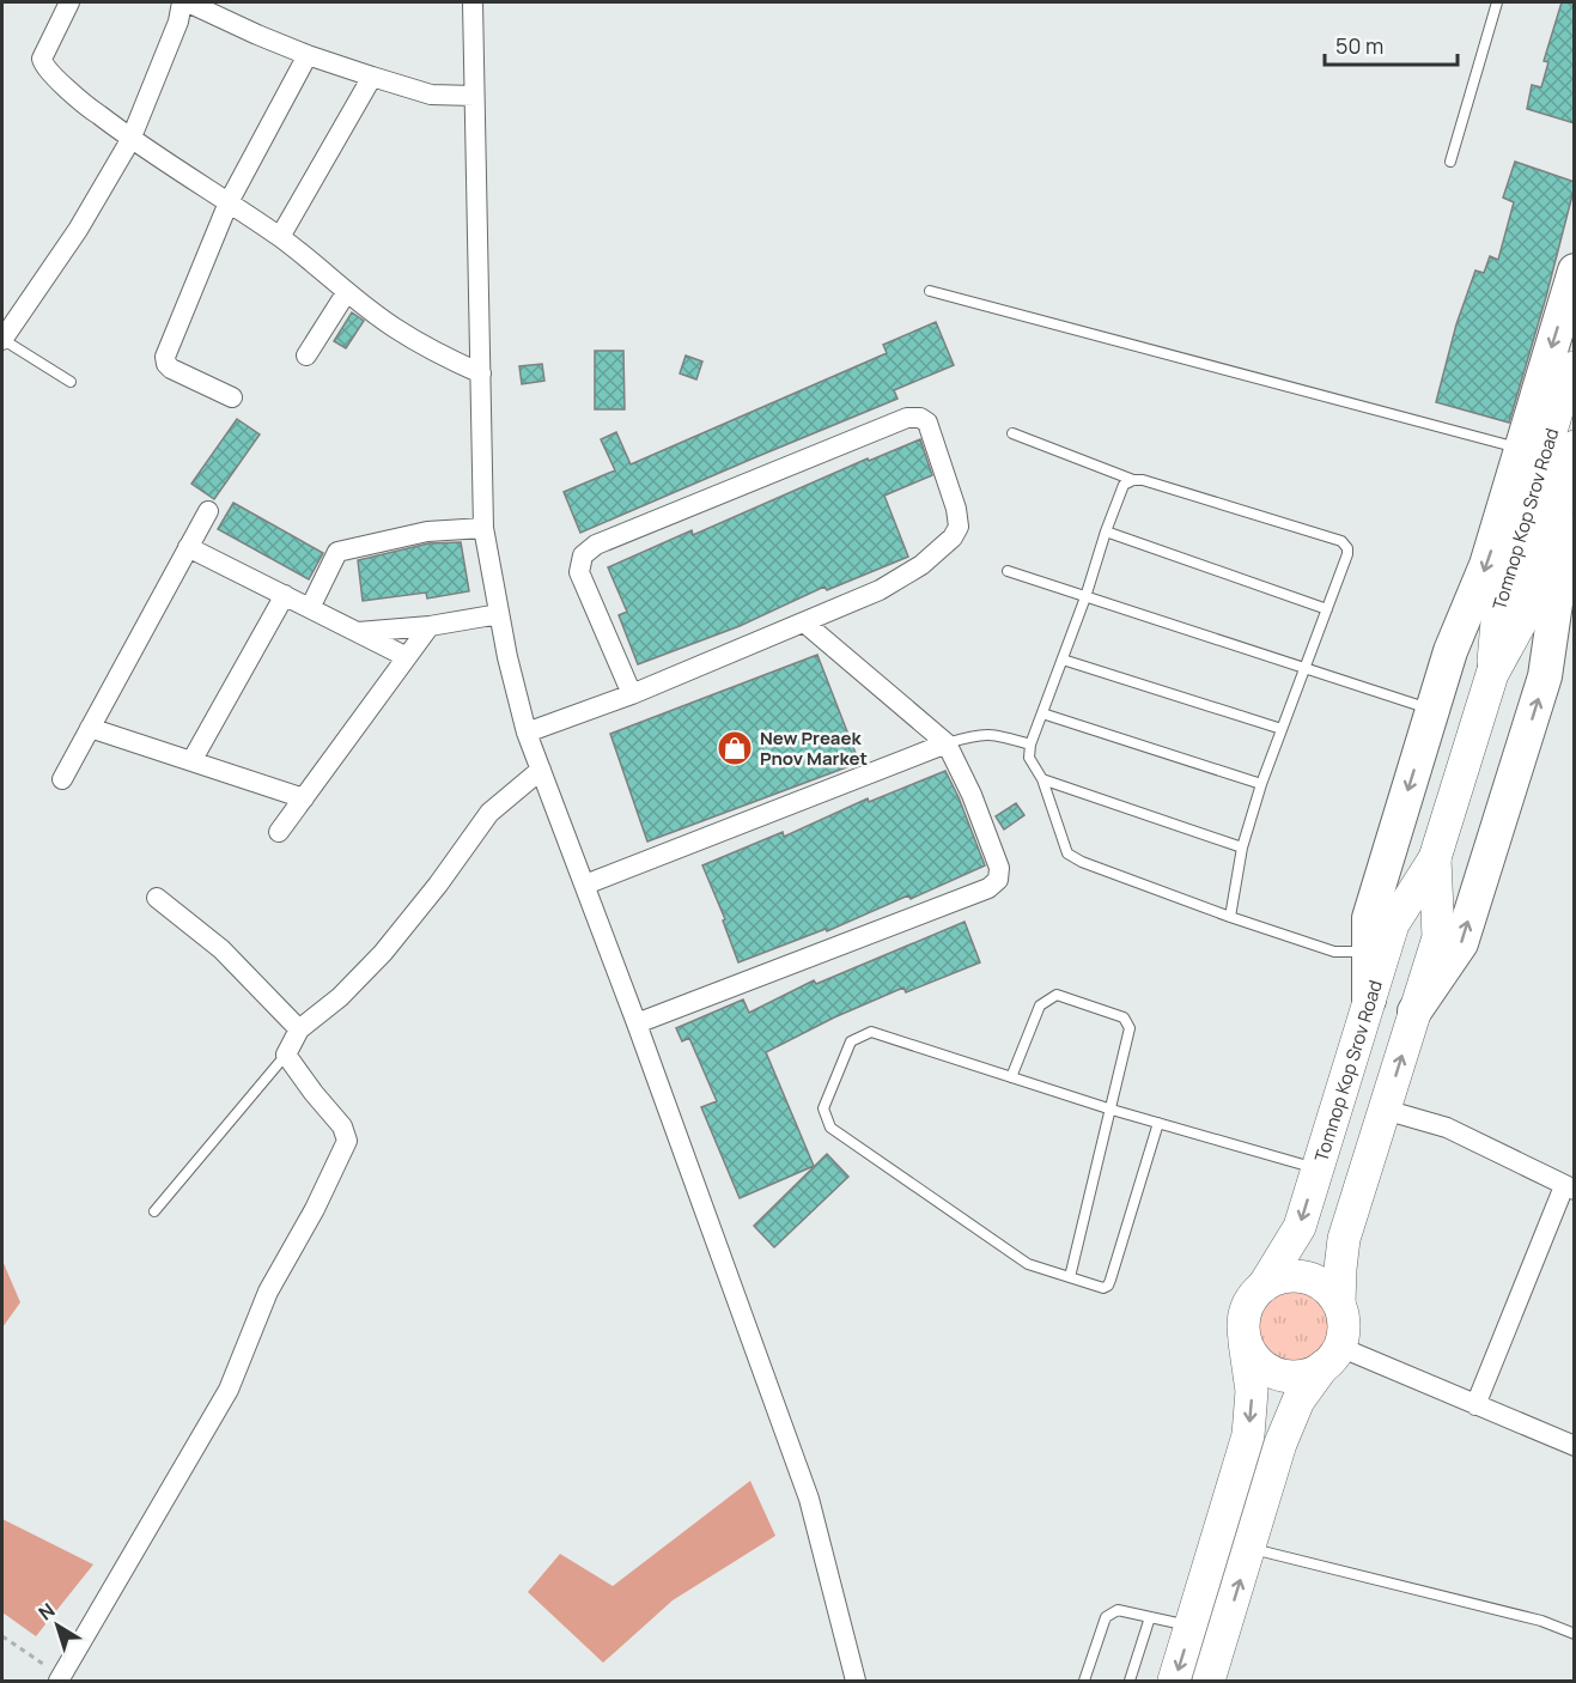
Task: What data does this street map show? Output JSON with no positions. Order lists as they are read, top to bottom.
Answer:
{
  "streets": {
    "main road": ["Tomnop Kop Srov Road"]
  },
  "places": {
    "shop": ["New Preaek Pnov Market"]
  },
  "scale_bar": "50 m",
  "north": "top left"
}
